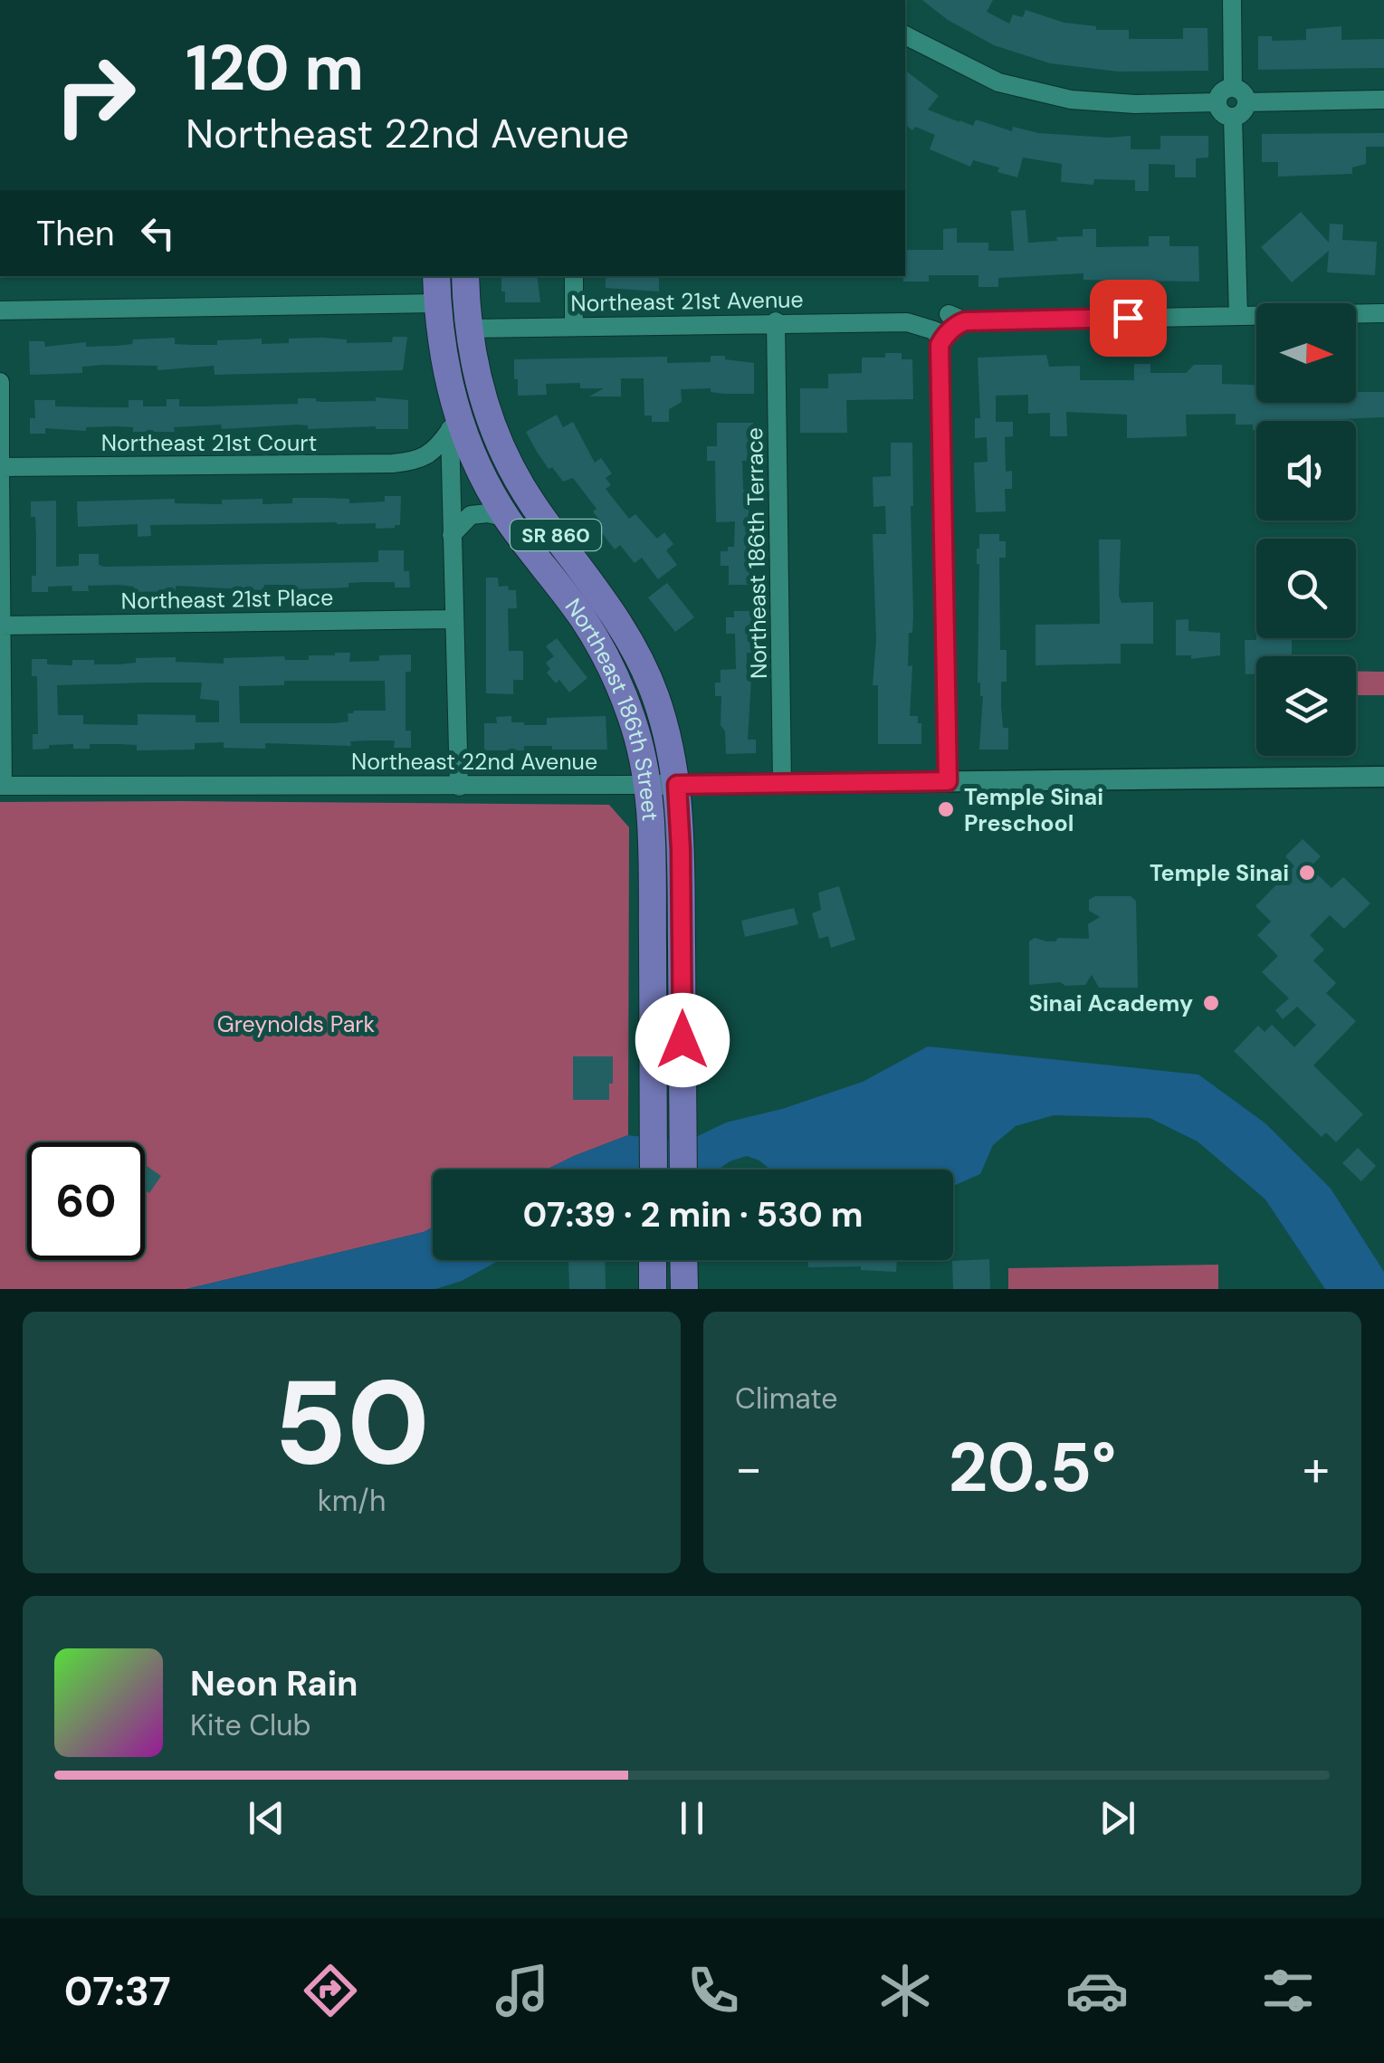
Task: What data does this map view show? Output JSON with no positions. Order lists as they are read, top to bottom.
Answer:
{
  "streets": {
    "main road": ["SR 860", "Northeast 186th Street"],
    "street": [
      "Northeast 21st Avenue",
      "Northeast 21st Court",
      "Northeast 186th Terrace",
      "Northeast 21st Place",
      "Northeast 22nd Avenue"
    ]
  },
  "crossings": [
    ["Northeast 21st Avenue", "Northeast 186th Terrace"],
    ["Northeast 21st Avenue", "Northeast 186th Street"],
    ["Northeast 186th Terrace", "Northeast 22nd Avenue"],
    ["Northeast 186th Street", "Northeast 22nd Avenue"]
  ],
  "parks": ["Greynolds Park"],
  "places": ["Temple Sinai Preschool", "Temple Sinai", "Sinai Academy"],
  "north": "right",
  "page": {
    "turn": ["120 m", "Northeast 22nd Avenue"],
    "then": "Then",
    "limit": "60",
    "trip": "07:39 · 2 min · 530 m",
    "tile": [
      ["50", "km/h"],
      "Climate"
    ],
    "heat": ["−", "20.5°", "+"],
    "song": ["Neon Rain", "Kite Club"],
    "tabs": "07:37"
  }
}
